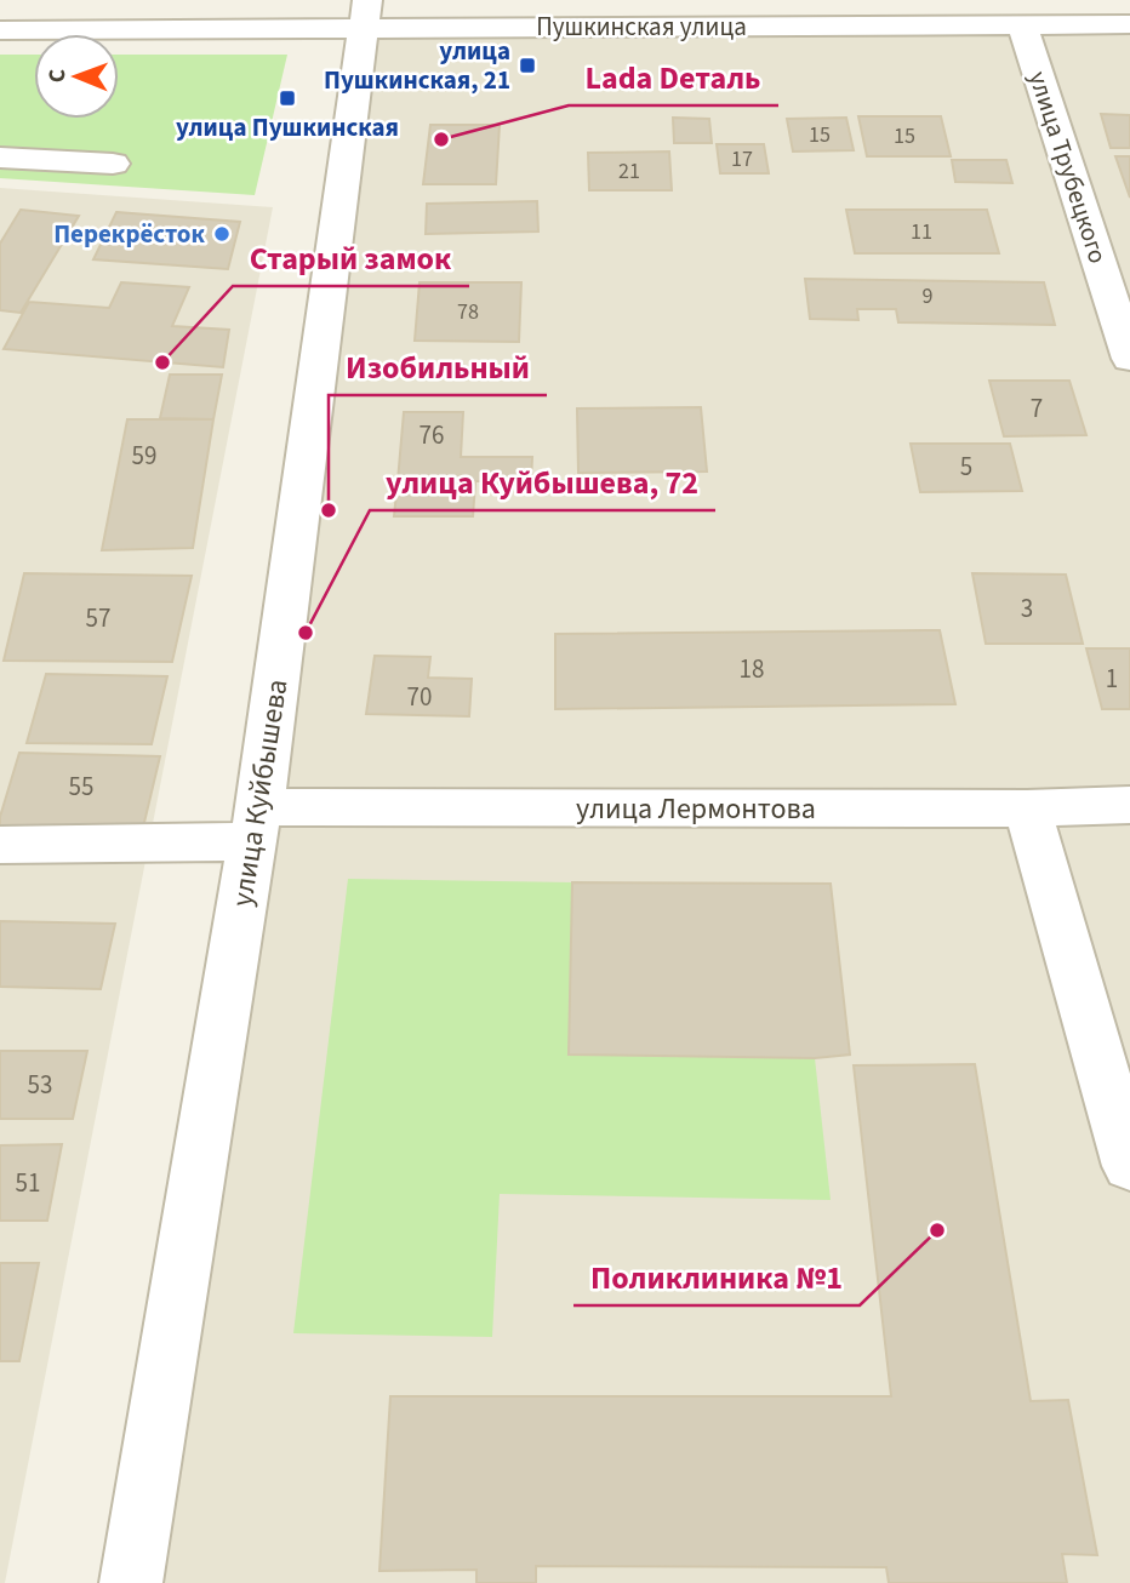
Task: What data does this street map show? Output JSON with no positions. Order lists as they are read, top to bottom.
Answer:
{
  "streets": {
    "street": [
      "Пушкинская улица",
      "улица Трубецкого",
      "улица Куйбышева",
      "улица Лермонтова"
    ]
  },
  "crossings": [
    ["Пушкинская улица", "улица Трубецкого"],
    ["Пушкинская улица", "улица Куйбышева"],
    ["улица Куйбышева", "улица Лермонтова"]
  ],
  "places": {
    "transit": ["улица Пушкинская, 21", "улица Пушкинская"],
    "other": [
      "Lada Dеталь",
      "Перекрёсток",
      "Старый замок",
      "Изобильный",
      "улица Куйбышева, 72",
      "Поликлиника №1"
    ]
  },
  "house_numbers": [
    "15",
    "15",
    "17",
    "21",
    "11",
    "9",
    "78",
    "7",
    "76",
    "59",
    "5",
    "3",
    "57",
    "18",
    "1",
    "70",
    "55",
    "53",
    "51"
  ],
  "north": "left"
}
